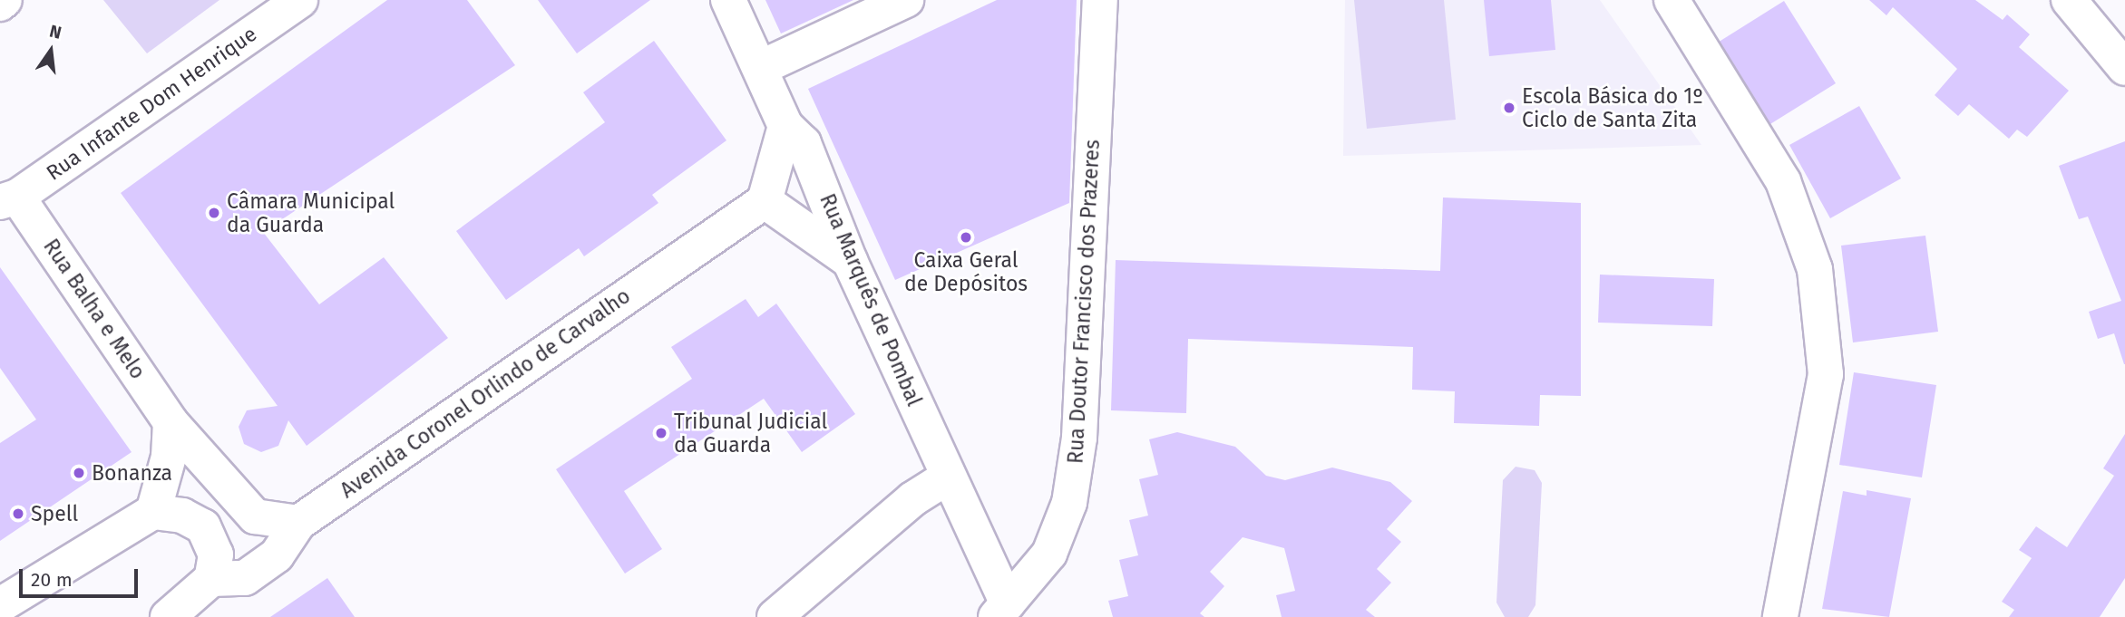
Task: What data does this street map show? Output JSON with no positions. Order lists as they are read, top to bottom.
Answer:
{
  "streets": {
    "street": [
      "Rua Infante Dom Henrique",
      "Rua Marquês de Pombal",
      "Rua Doutor Francisco dos Prazeres",
      "Rua Balha e Melo",
      "Avenida Coronel Orlindo de Carvalho"
    ]
  },
  "crossings": [
    ["Rua Infante Dom Henrique", "Rua Balha e Melo"],
    ["Rua Marquês de Pombal", "Rua Doutor Francisco dos Prazeres"],
    ["Rua Balha e Melo", "Avenida Coronel Orlindo de Carvalho"]
  ],
  "places": [
    "Escola Básica do 1º Ciclo de Santa Zita",
    "Câmara Municipal da Guarda",
    "Caixa Geral de Depósitos",
    "Tribunal Judicial da Guarda",
    "Bonanza",
    "Spell"
  ],
  "scale_bar": "20 m",
  "north": "top"
}
